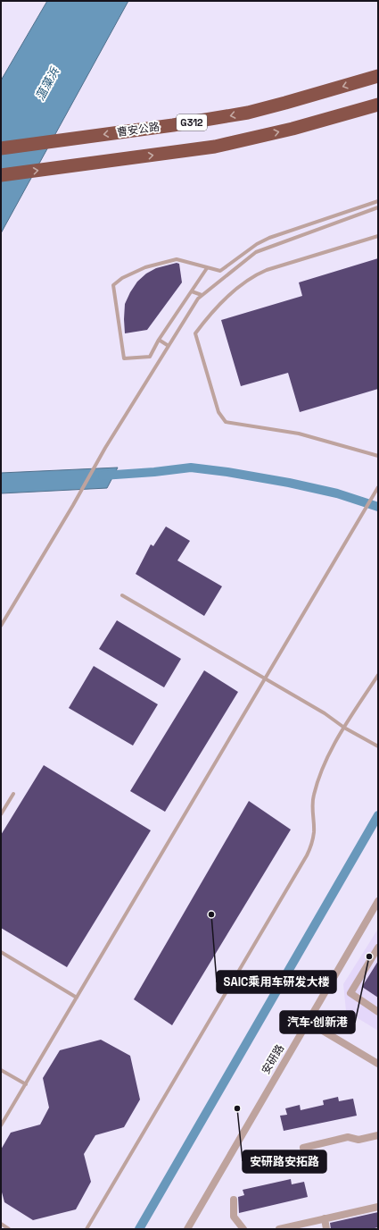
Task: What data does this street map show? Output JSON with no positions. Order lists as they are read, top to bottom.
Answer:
{
  "streets": {
    "highway": ["G312", "曹安公路"],
    "street": ["安研路"]
  },
  "water": ["蕰藻浜"],
  "places": ["SAIC乘用车研发大楼", "汽车·创新港", "安研路安拓路"]
}
